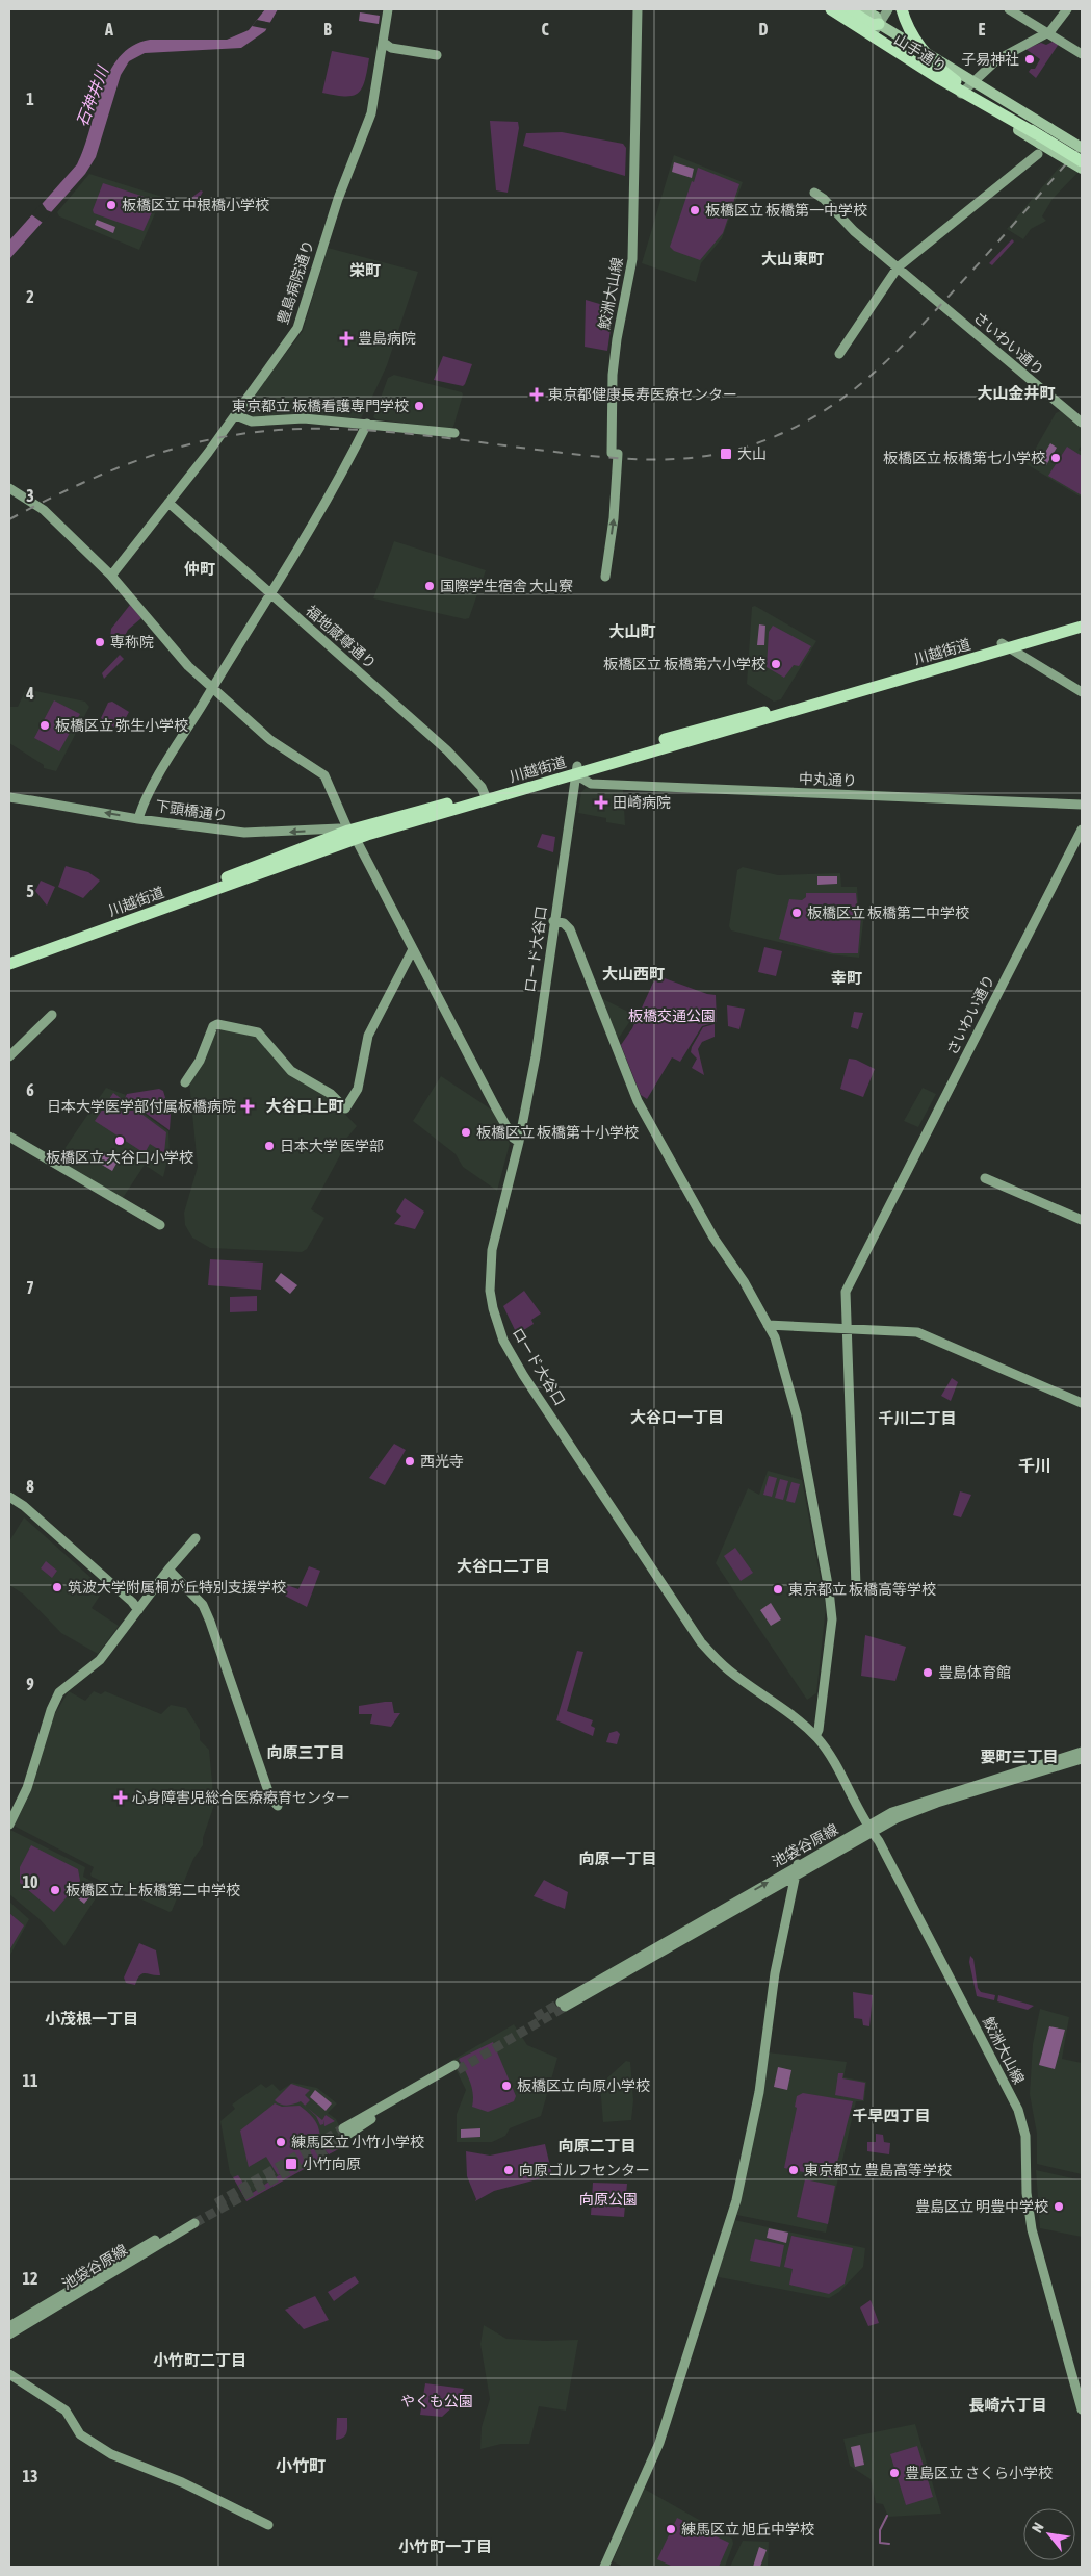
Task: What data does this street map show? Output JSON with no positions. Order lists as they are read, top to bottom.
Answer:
{
  "streets": {
    "highway": ["川越街道"],
    "main road": ["山手通り"],
    "street": [
      "豊島病院通り",
      "鮫洲大山線",
      "さいわい通り",
      "福地蔵尊通り",
      "中丸通り",
      "下頭橋通り",
      "ロード大谷口",
      "池袋谷原線"
    ]
  },
  "crossings": [
    ["豊島病院通り", "福地蔵尊通り"],
    ["鮫洲大山線", "ロード大谷口"],
    ["鮫洲大山線", "池袋谷原線"],
    ["福地蔵尊通り", "川越街道"],
    ["川越街道", "中丸通り"],
    ["川越街道", "下頭橋通り"],
    ["川越街道", "ロード大谷口"],
    ["中丸通り", "ロード大谷口"]
  ],
  "one_way": ["鮫洲大山線", "下頭橋通り"],
  "districts": [
    "大山東町",
    "栄町",
    "大山金井町",
    "仲町",
    "大山町",
    "大山西町",
    "幸町",
    "大谷口上町",
    "大谷口一丁目",
    "千川二丁目",
    "千川",
    "大谷口二丁目",
    "向原三丁目",
    "要町三丁目",
    "向原一丁目",
    "小茂根一丁目",
    "千早四丁目",
    "向原二丁目",
    "小竹町二丁目",
    "長崎六丁目",
    "小竹町",
    "小竹町一丁目"
  ],
  "water": ["石神井川"],
  "parks": ["板橋交通公園", "向原公園", "やくも公園"],
  "places": {
    "other": [
      "子易神社",
      "板橋区立 中根橋小学校",
      "板橋区立 板橋第一中学校",
      "東京都立 板橋看護専門学校",
      "板橋区立 板橋第七小学校",
      "国際学生宿舎 大山寮",
      "専称院",
      "板橋区立 板橋第六小学校",
      "板橋区立 弥生小学校",
      "板橋区立 板橋第二中学校",
      "板橋区立 板橋第十小学校",
      "板橋区立 大谷口小学校",
      "日本大学 医学部",
      "西光寺",
      "筑波大学附属桐が丘特別支援学校",
      "東京都立 板橋高等学校",
      "豊島体育館",
      "板橋区立上板橋第二中学校",
      "板橋区立 向原小学校",
      "練馬区立 小竹小学校",
      "向原ゴルフセンター",
      "東京都立 豊島高等学校",
      "豊島区立 明豊中学校",
      "豊島区立 さくら小学校",
      "練馬区立 旭丘中学校"
    ],
    "health": [
      "豊島病院",
      "東京都健康長寿医療センター",
      "田崎病院",
      "日本大学医学部付属板橋病院",
      "心身障害児総合医療療育センター"
    ],
    "transit": ["大山", "小竹向原"]
  },
  "north": "top left",
  "grid": {
    "columns": [
      "A",
      "B",
      "C",
      "D",
      "E"
    ],
    "rows": [
      "1",
      "2",
      "3",
      "4",
      "5",
      "6",
      "7",
      "8",
      "9",
      "10",
      "11",
      "12",
      "13"
    ]
  }
}
